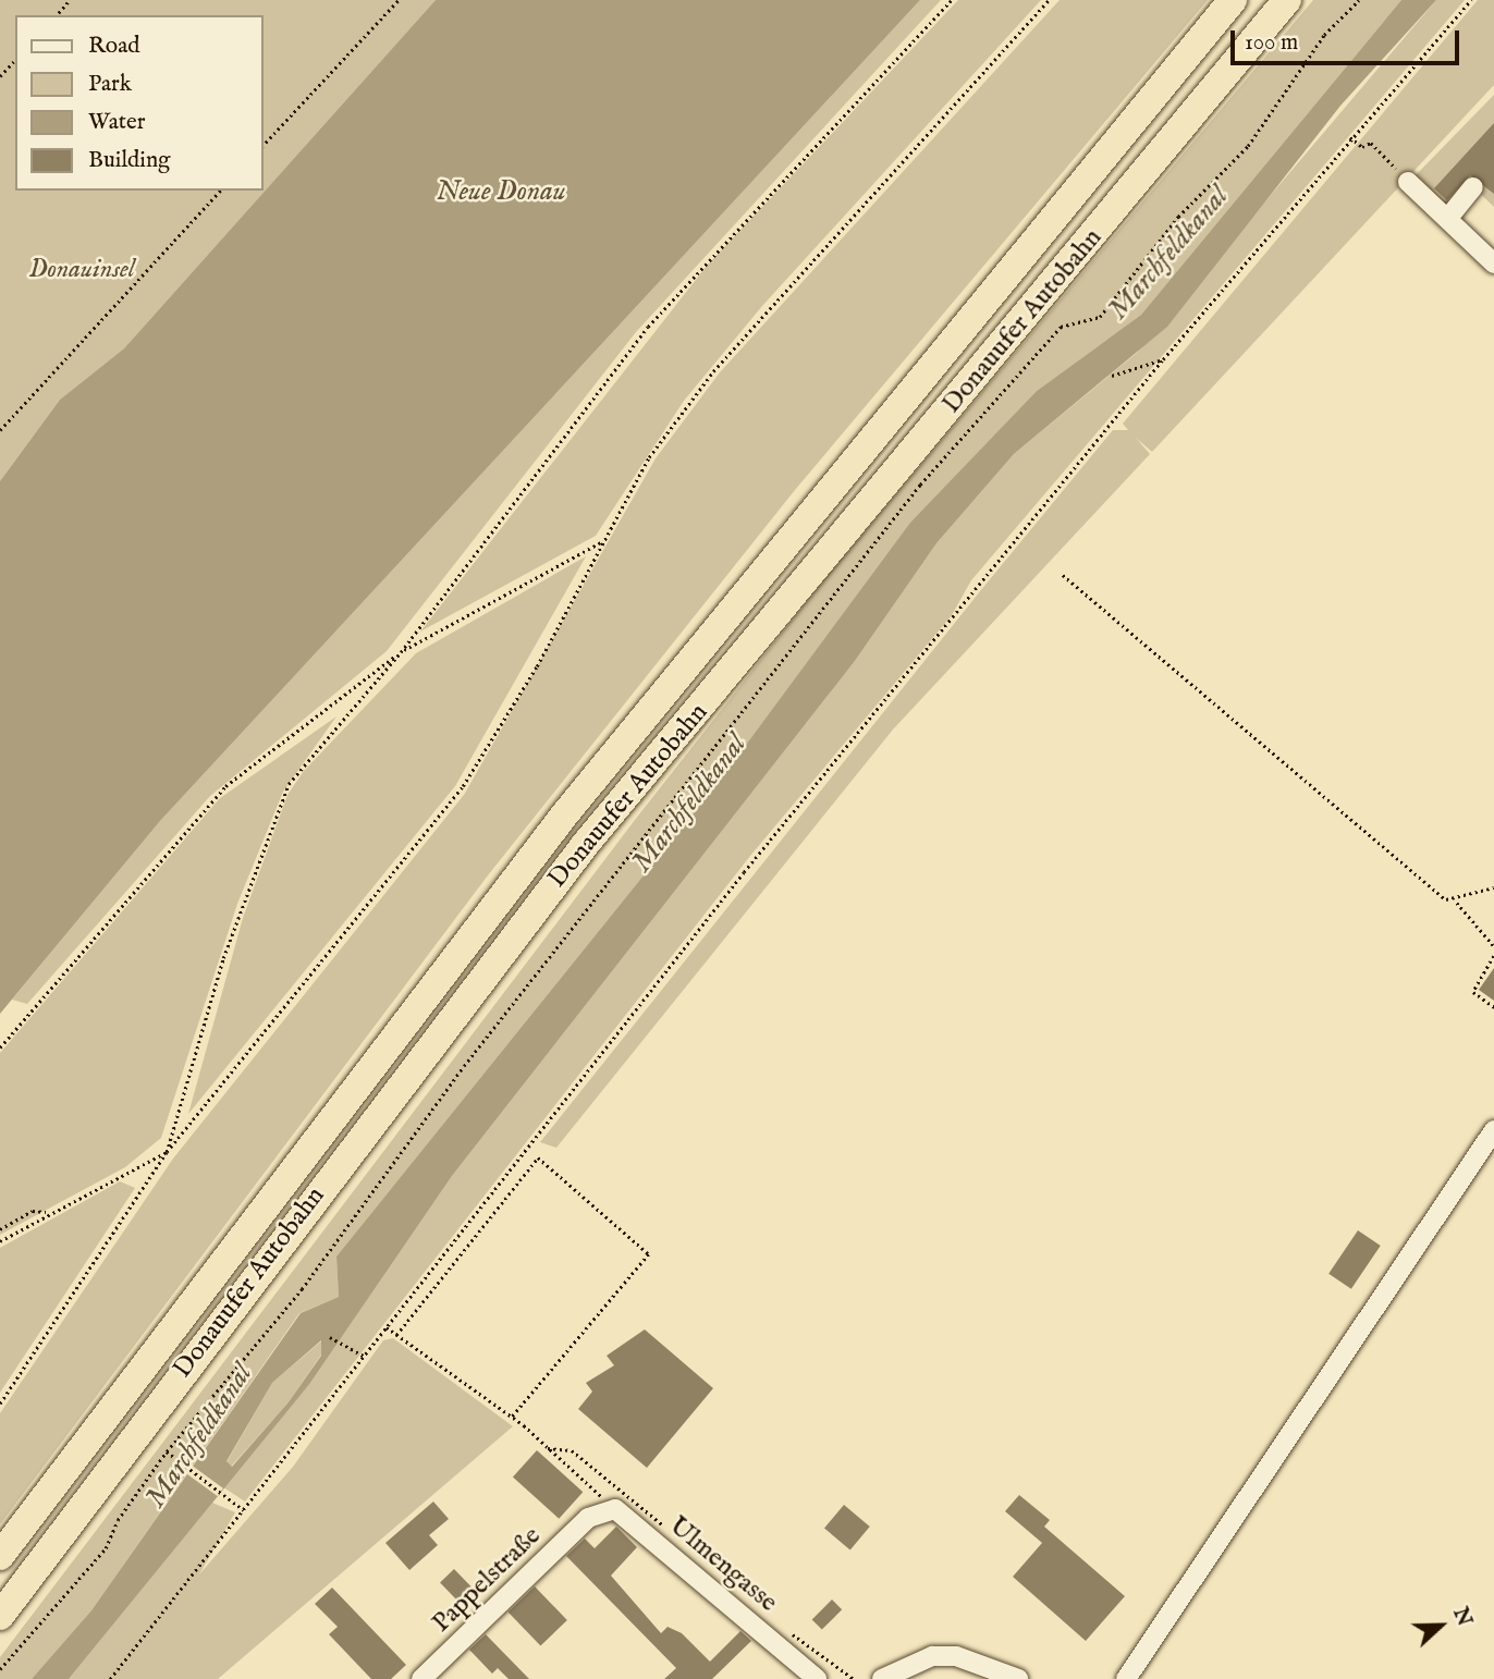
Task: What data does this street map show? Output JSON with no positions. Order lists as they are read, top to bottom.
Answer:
{
  "streets": {
    "highway": ["Donauufer Autobahn"],
    "street": ["Ulmengasse", "Pappelstraße"]
  },
  "crossings": [
    ["Ulmengasse", "Pappelstraße"]
  ],
  "water": ["Neue Donau", "Marchfeldkanal"],
  "parks": ["Donauinsel"],
  "legend": [
    "Road",
    "Park",
    "Water",
    "Building"
  ],
  "scale_bar": "100 m",
  "north": "right"
}
